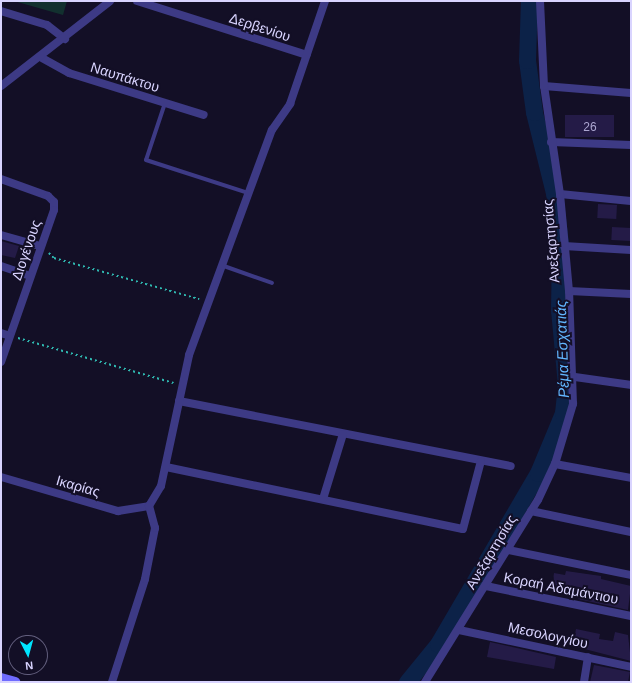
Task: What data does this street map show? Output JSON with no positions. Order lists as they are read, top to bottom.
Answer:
{
  "streets": {
    "street": [
      "Δερβενίου",
      "Ναυπάκτου",
      "Ανεξαρτησίας",
      "Διογένους",
      "Ικαρίας",
      "Κοραή Αδαμάντιου",
      "Μεσολογγίου"
    ]
  },
  "crossings": [
    ["Ανεξαρτησίας", "Κοραή Αδαμάντιου"],
    ["Ανεξαρτησίας", "Μεσολογγίου"]
  ],
  "water": ["Ρέμα Εσχατιάς"],
  "house_numbers": ["26"],
  "north": "bottom"
}
